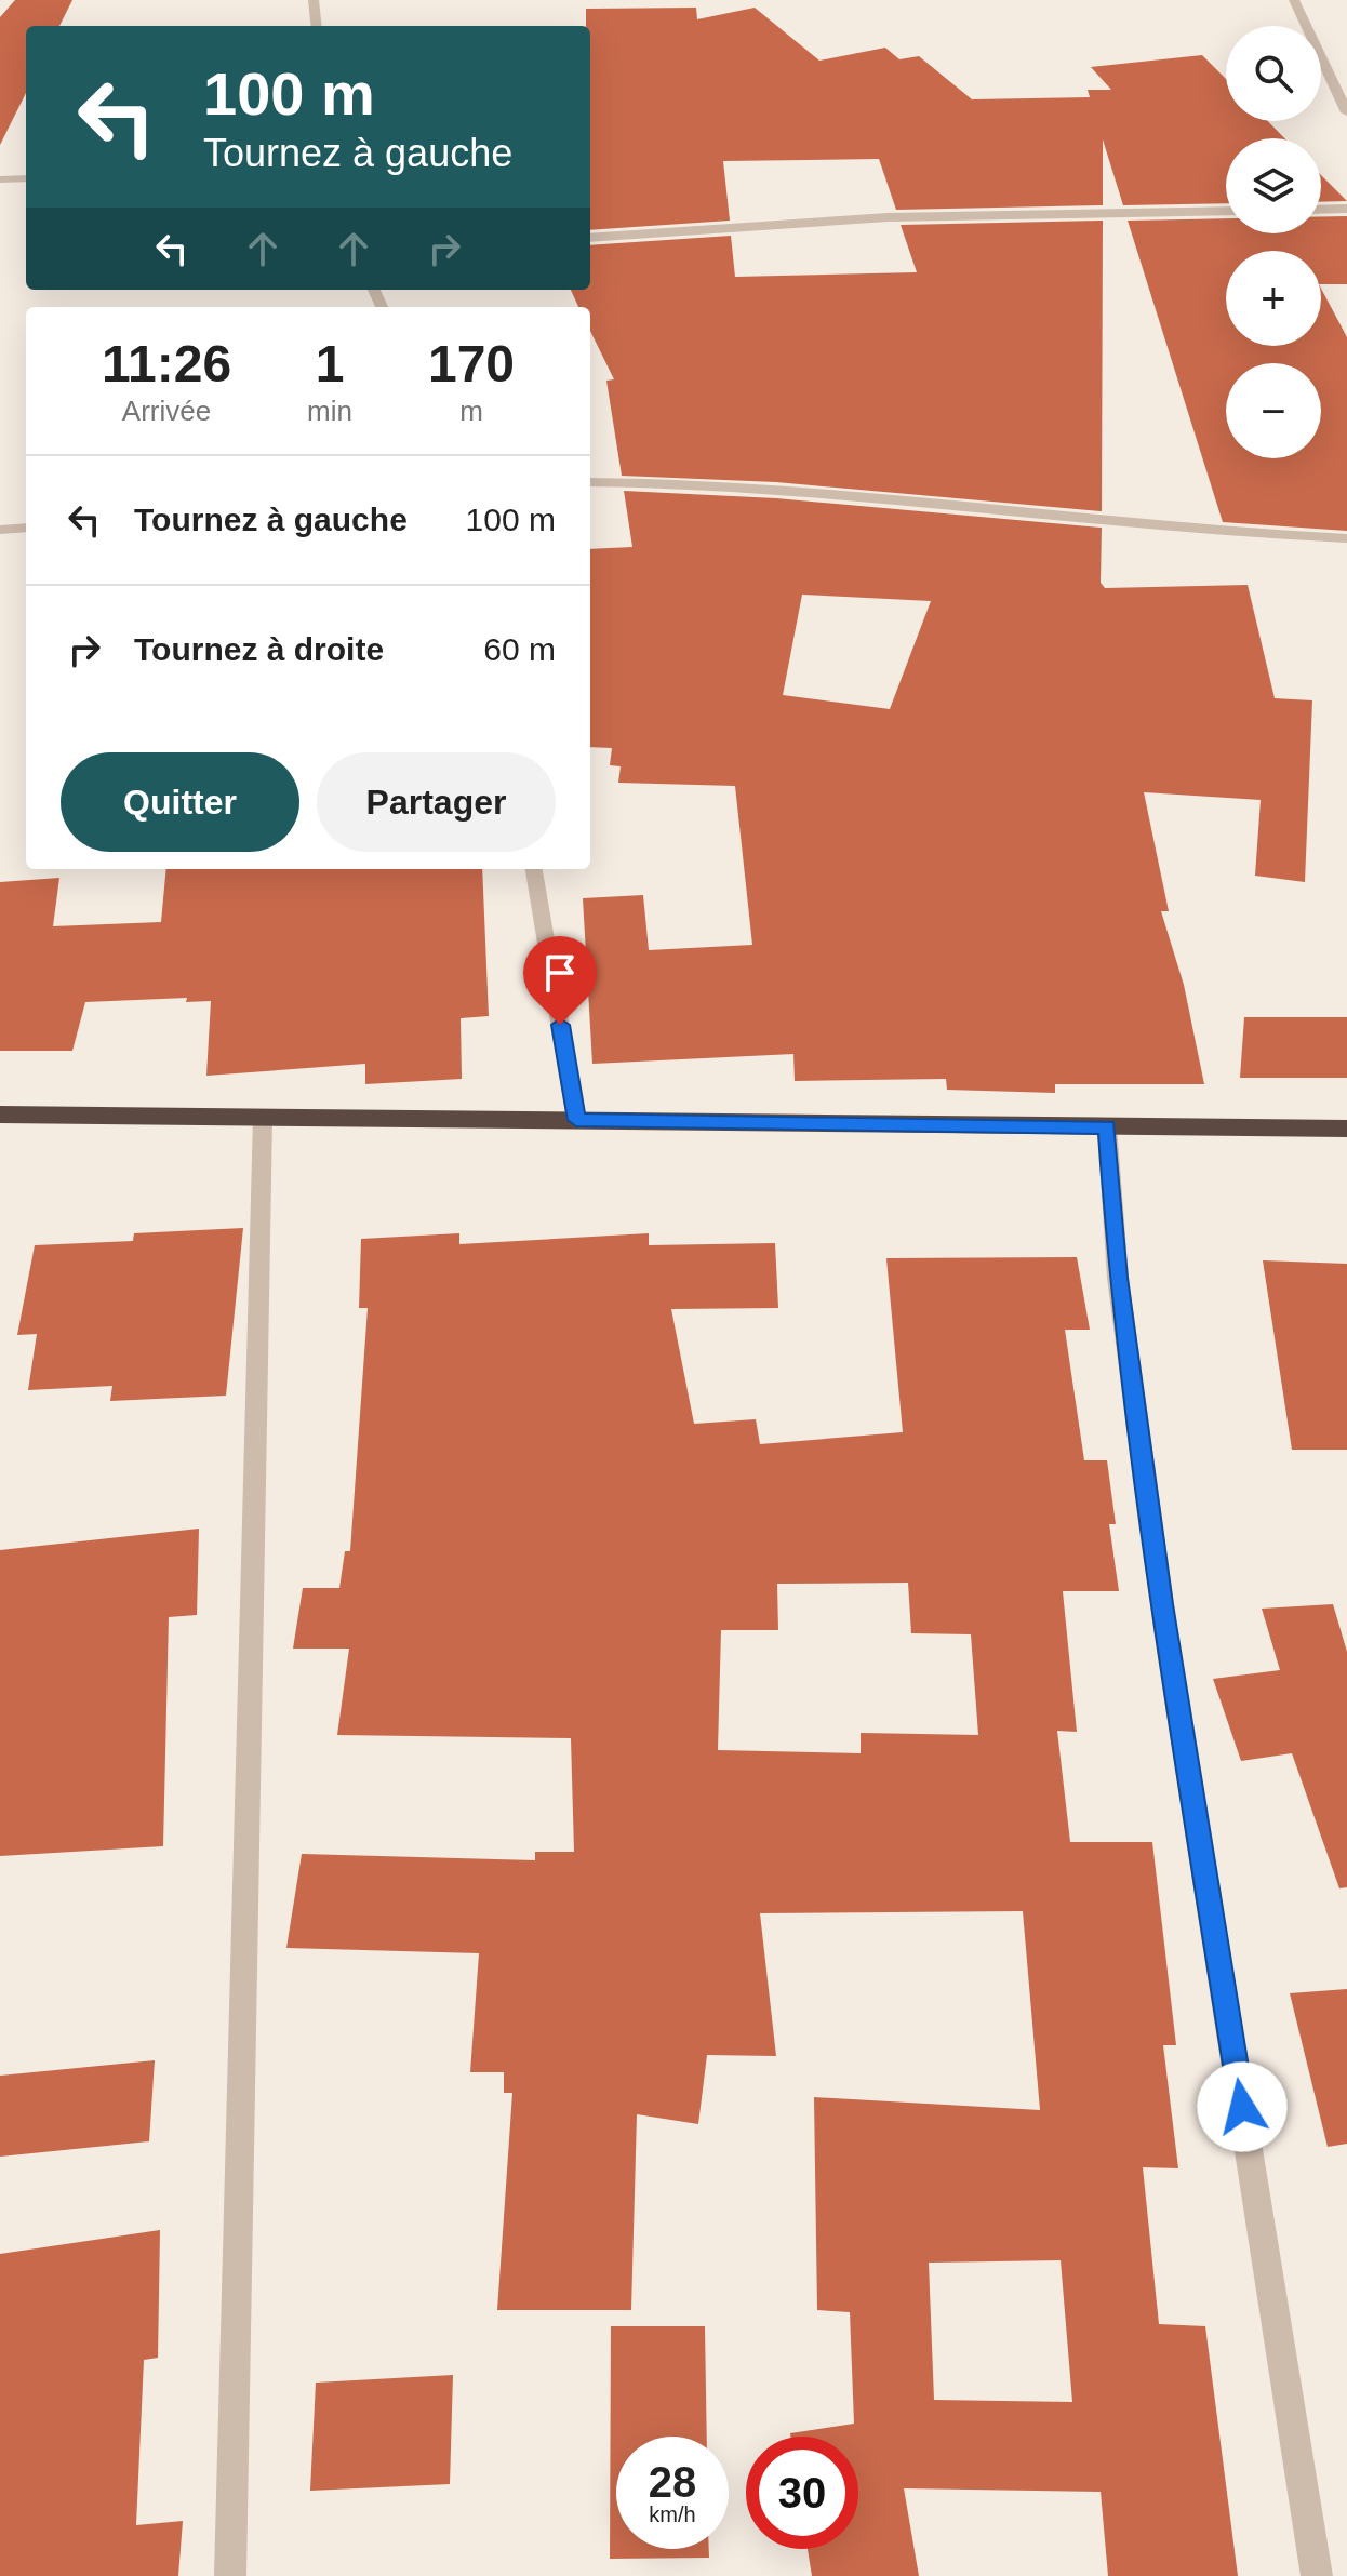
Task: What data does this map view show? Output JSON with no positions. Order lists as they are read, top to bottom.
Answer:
{
  "page": {
    "map_buttons": ["+", "−"],
    "turn": ["100 m", "Tournez à gauche"],
    "eta": [
      "11:26",
      "Arrivée",
      "1",
      "min",
      "170",
      "m"
    ],
    "list": [
      {
        "name": "Tournez à gauche",
        "value": "100 m"
      },
      {
        "name": "Tournez à droite",
        "value": "60 m"
      }
    ],
    "buttons": ["Quitter", "Partager"],
    "speed": "28 km/h",
    "limit": "30"
  }
}
